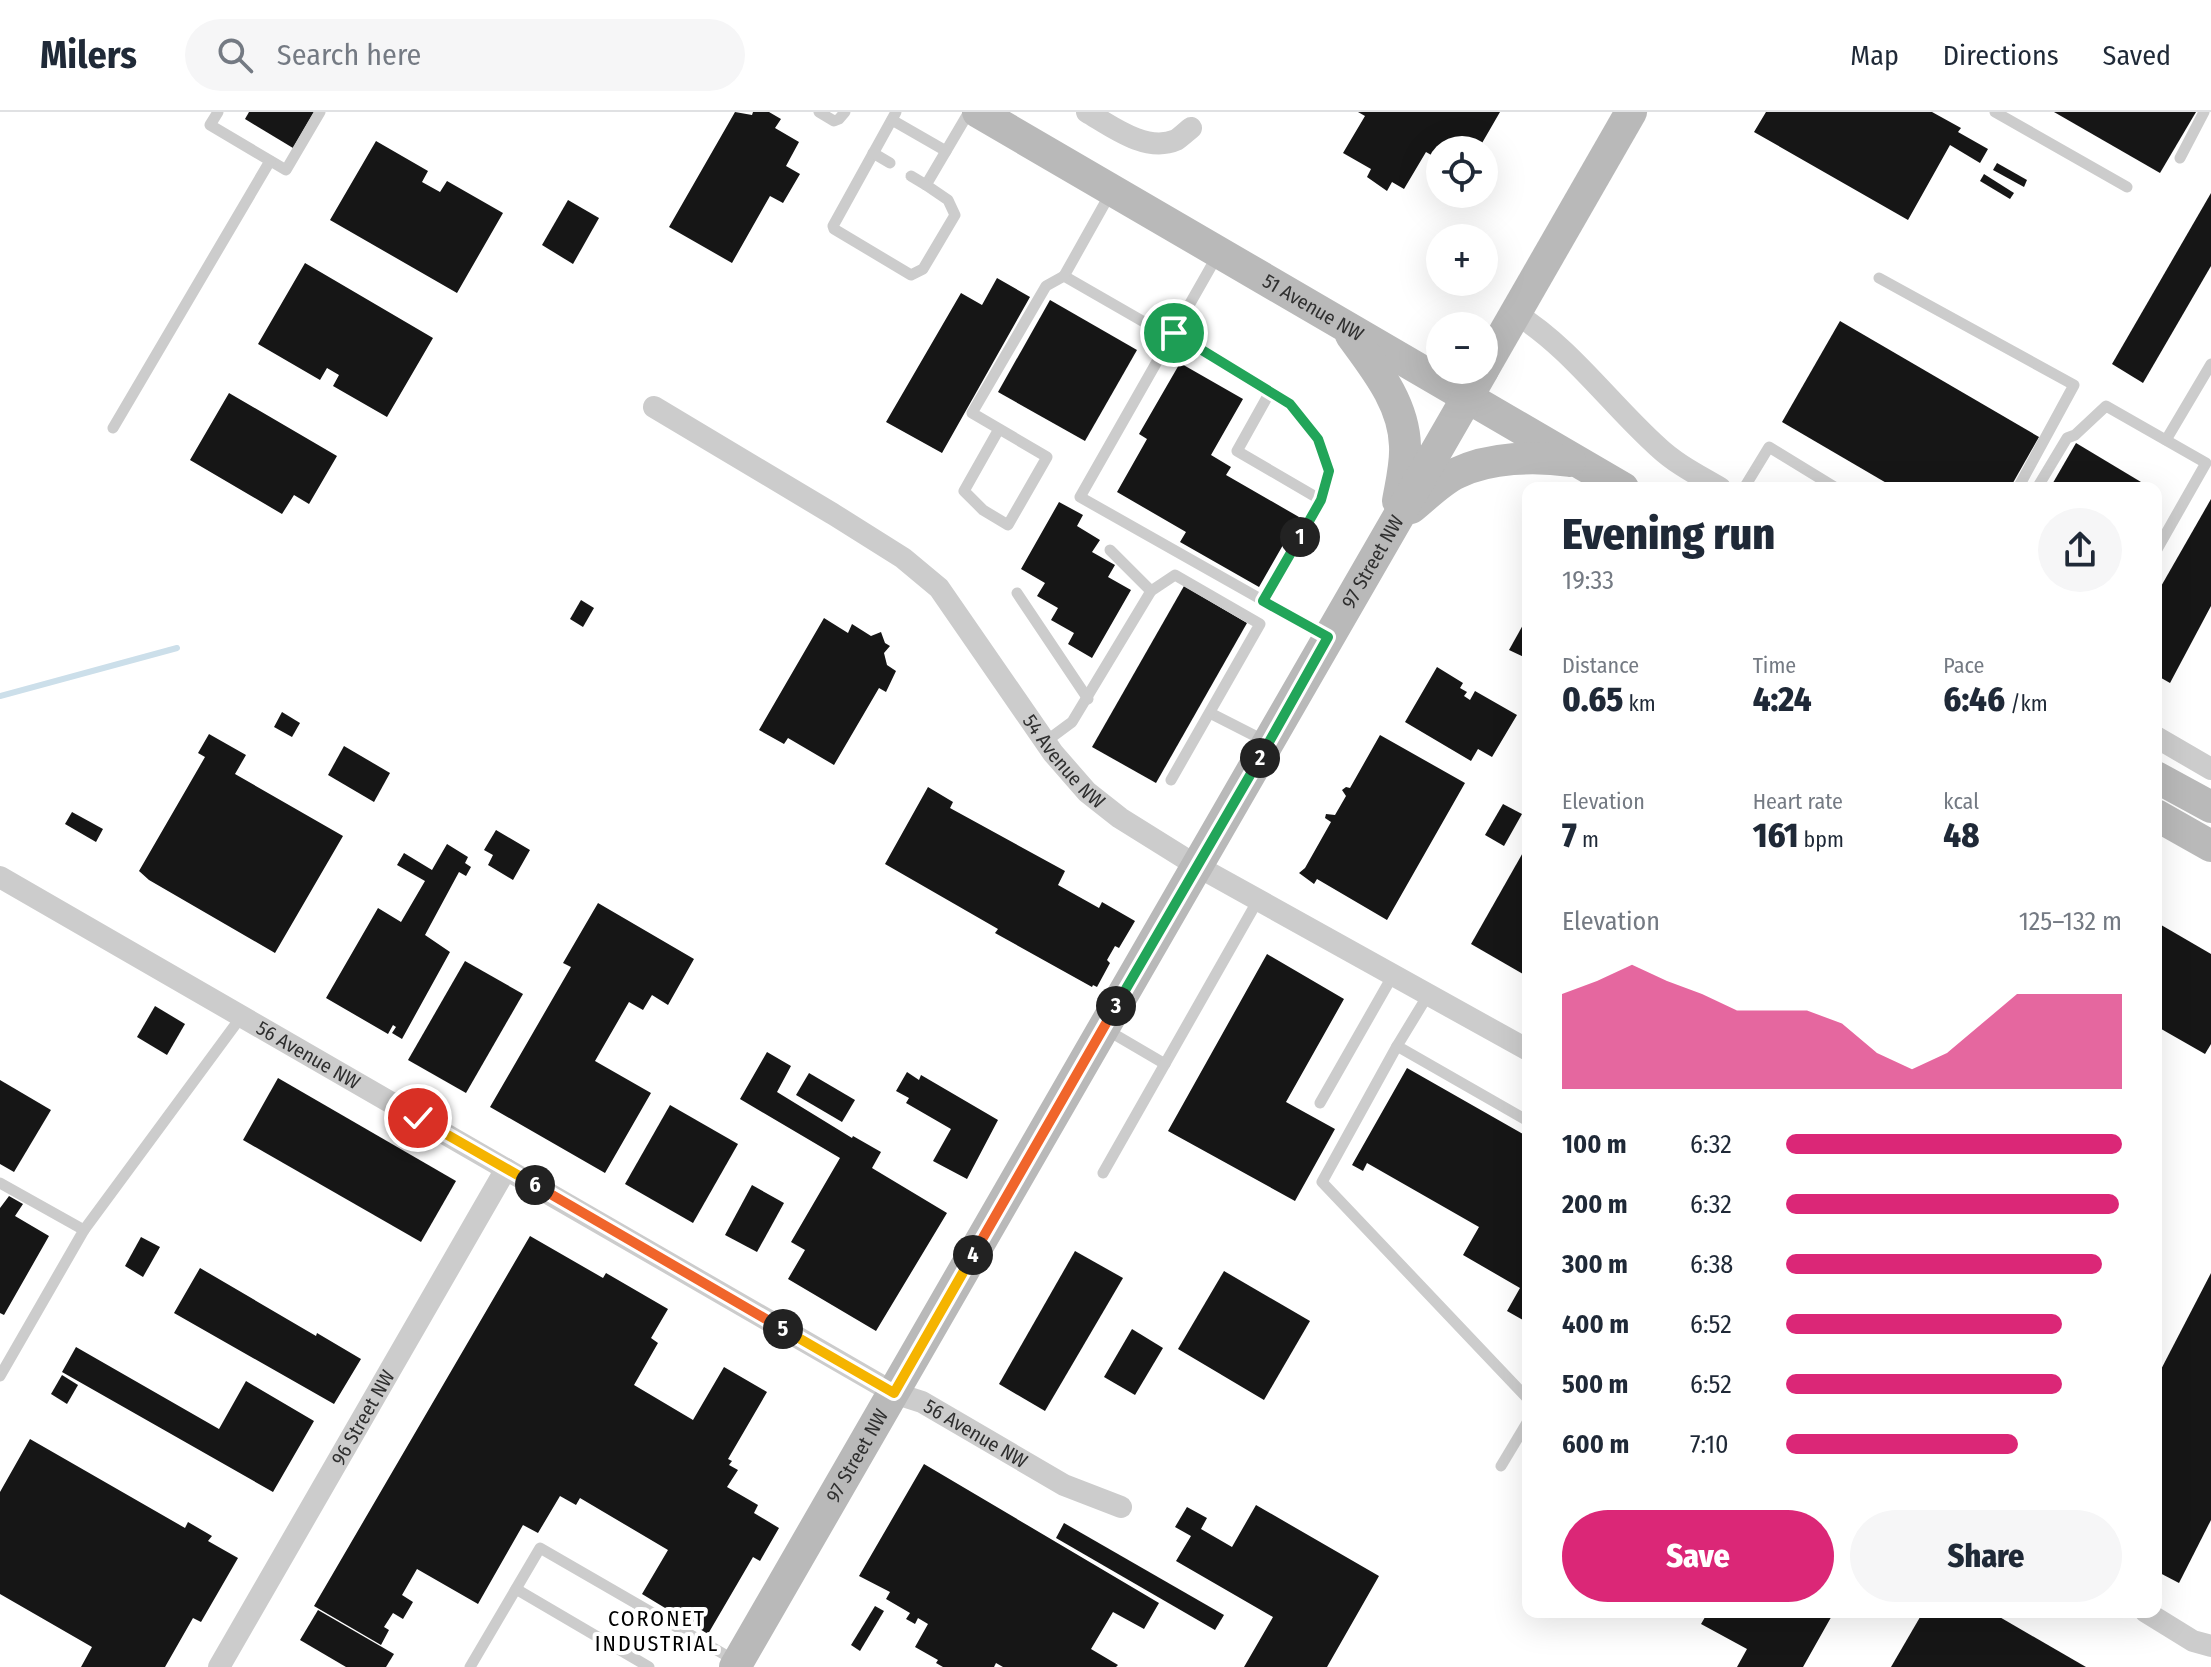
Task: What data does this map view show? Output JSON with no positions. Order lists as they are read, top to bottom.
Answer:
{
  "streets": {
    "street": [
      "51 Avenue NW",
      "97 Street NW",
      "54 Avenue NW",
      "56 Avenue NW",
      "96 Street NW"
    ]
  },
  "crossings": [
    ["97 Street NW", "54 Avenue NW"],
    ["97 Street NW", "56 Avenue NW"],
    ["56 Avenue NW", "96 Street NW"]
  ],
  "districts": ["CORONET INDUSTRIAL"],
  "page": {
    "header": "Milers",
    "search": "Search here",
    "nav": ["Map", "Directions", "Saved"],
    "map_buttons": ["+", "−"],
    "heading": ["Evening run", "19:33"],
    "pins": [
      "1",
      "2",
      "3",
      "6",
      "4",
      "5"
    ],
    "stats": [
      ["Distance", "0.65 km"],
      ["Time", "4:24"],
      ["Pace", "6:46 /km"],
      ["Elevation", "7 m"],
      ["Heart rate", "161 bpm"],
      ["kcal", "48"]
    ],
    "chart": ["Elevation", "125–132 m"],
    "list": [
      {
        "name": "100 m",
        "note": "6:32"
      },
      {
        "name": "200 m",
        "note": "6:32"
      },
      {
        "name": "300 m",
        "note": "6:38"
      },
      {
        "name": "400 m",
        "note": "6:52"
      },
      {
        "name": "500 m",
        "note": "6:52"
      },
      {
        "name": "600 m",
        "note": "7:10"
      }
    ],
    "buttons": ["Save", "Share"]
  }
}
